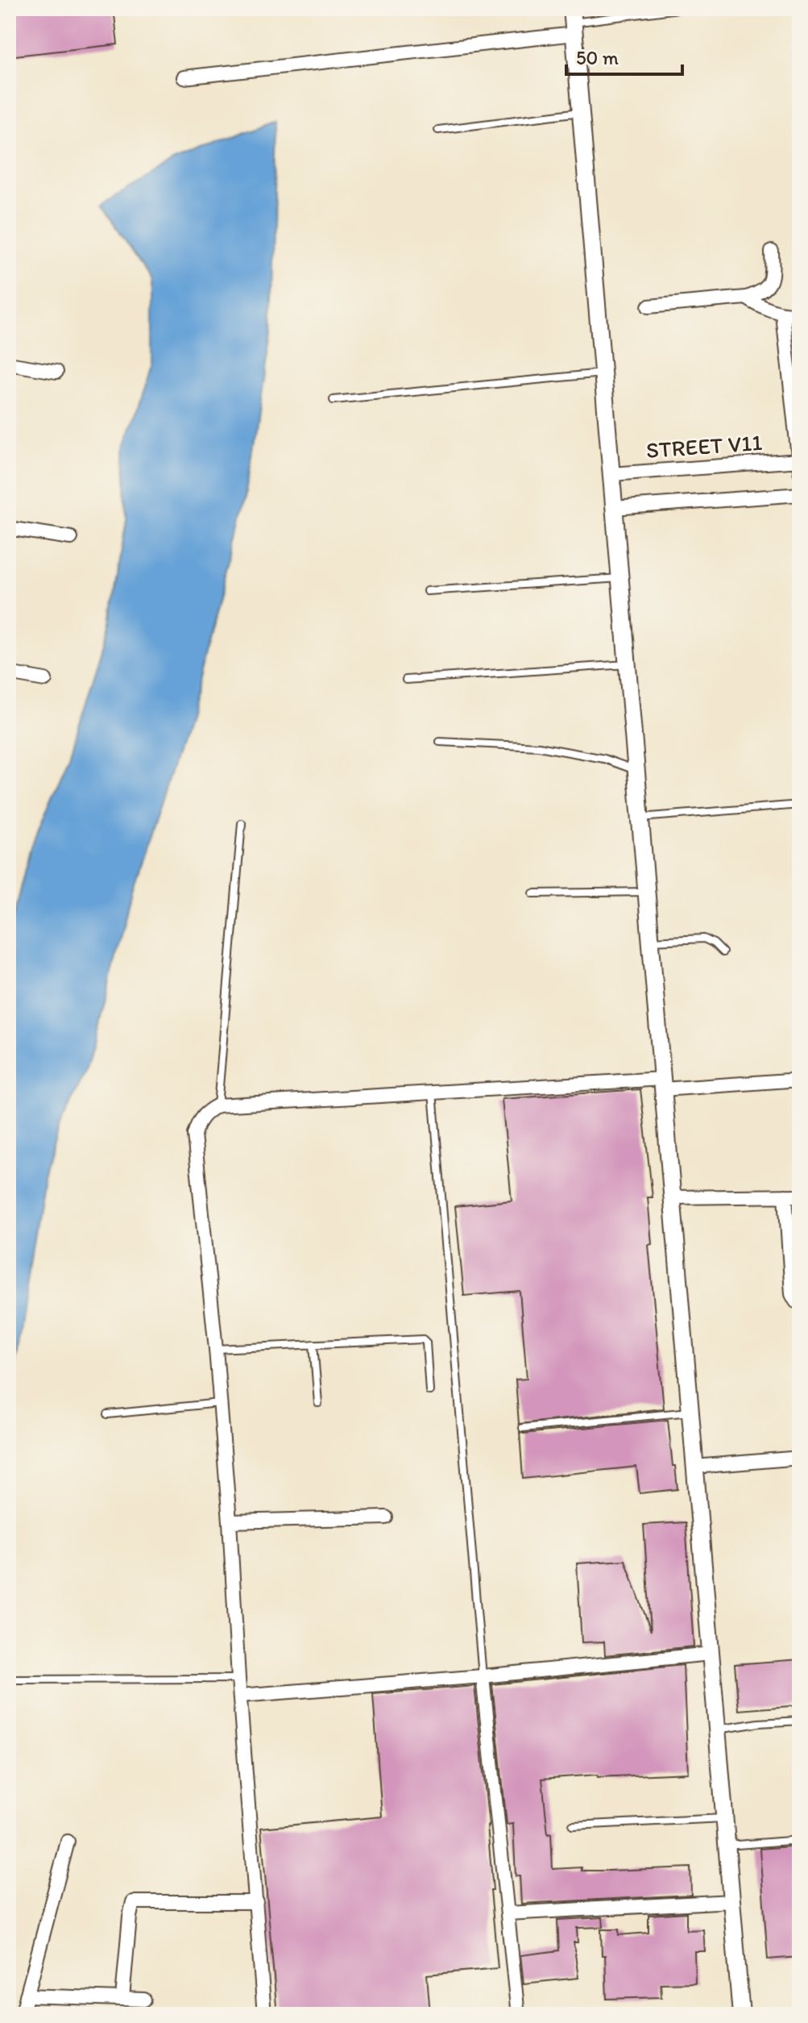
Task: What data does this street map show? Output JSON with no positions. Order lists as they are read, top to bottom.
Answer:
{
  "streets": {
    "street": ["STREET V11"]
  },
  "scale_bar": "50 m"
}
